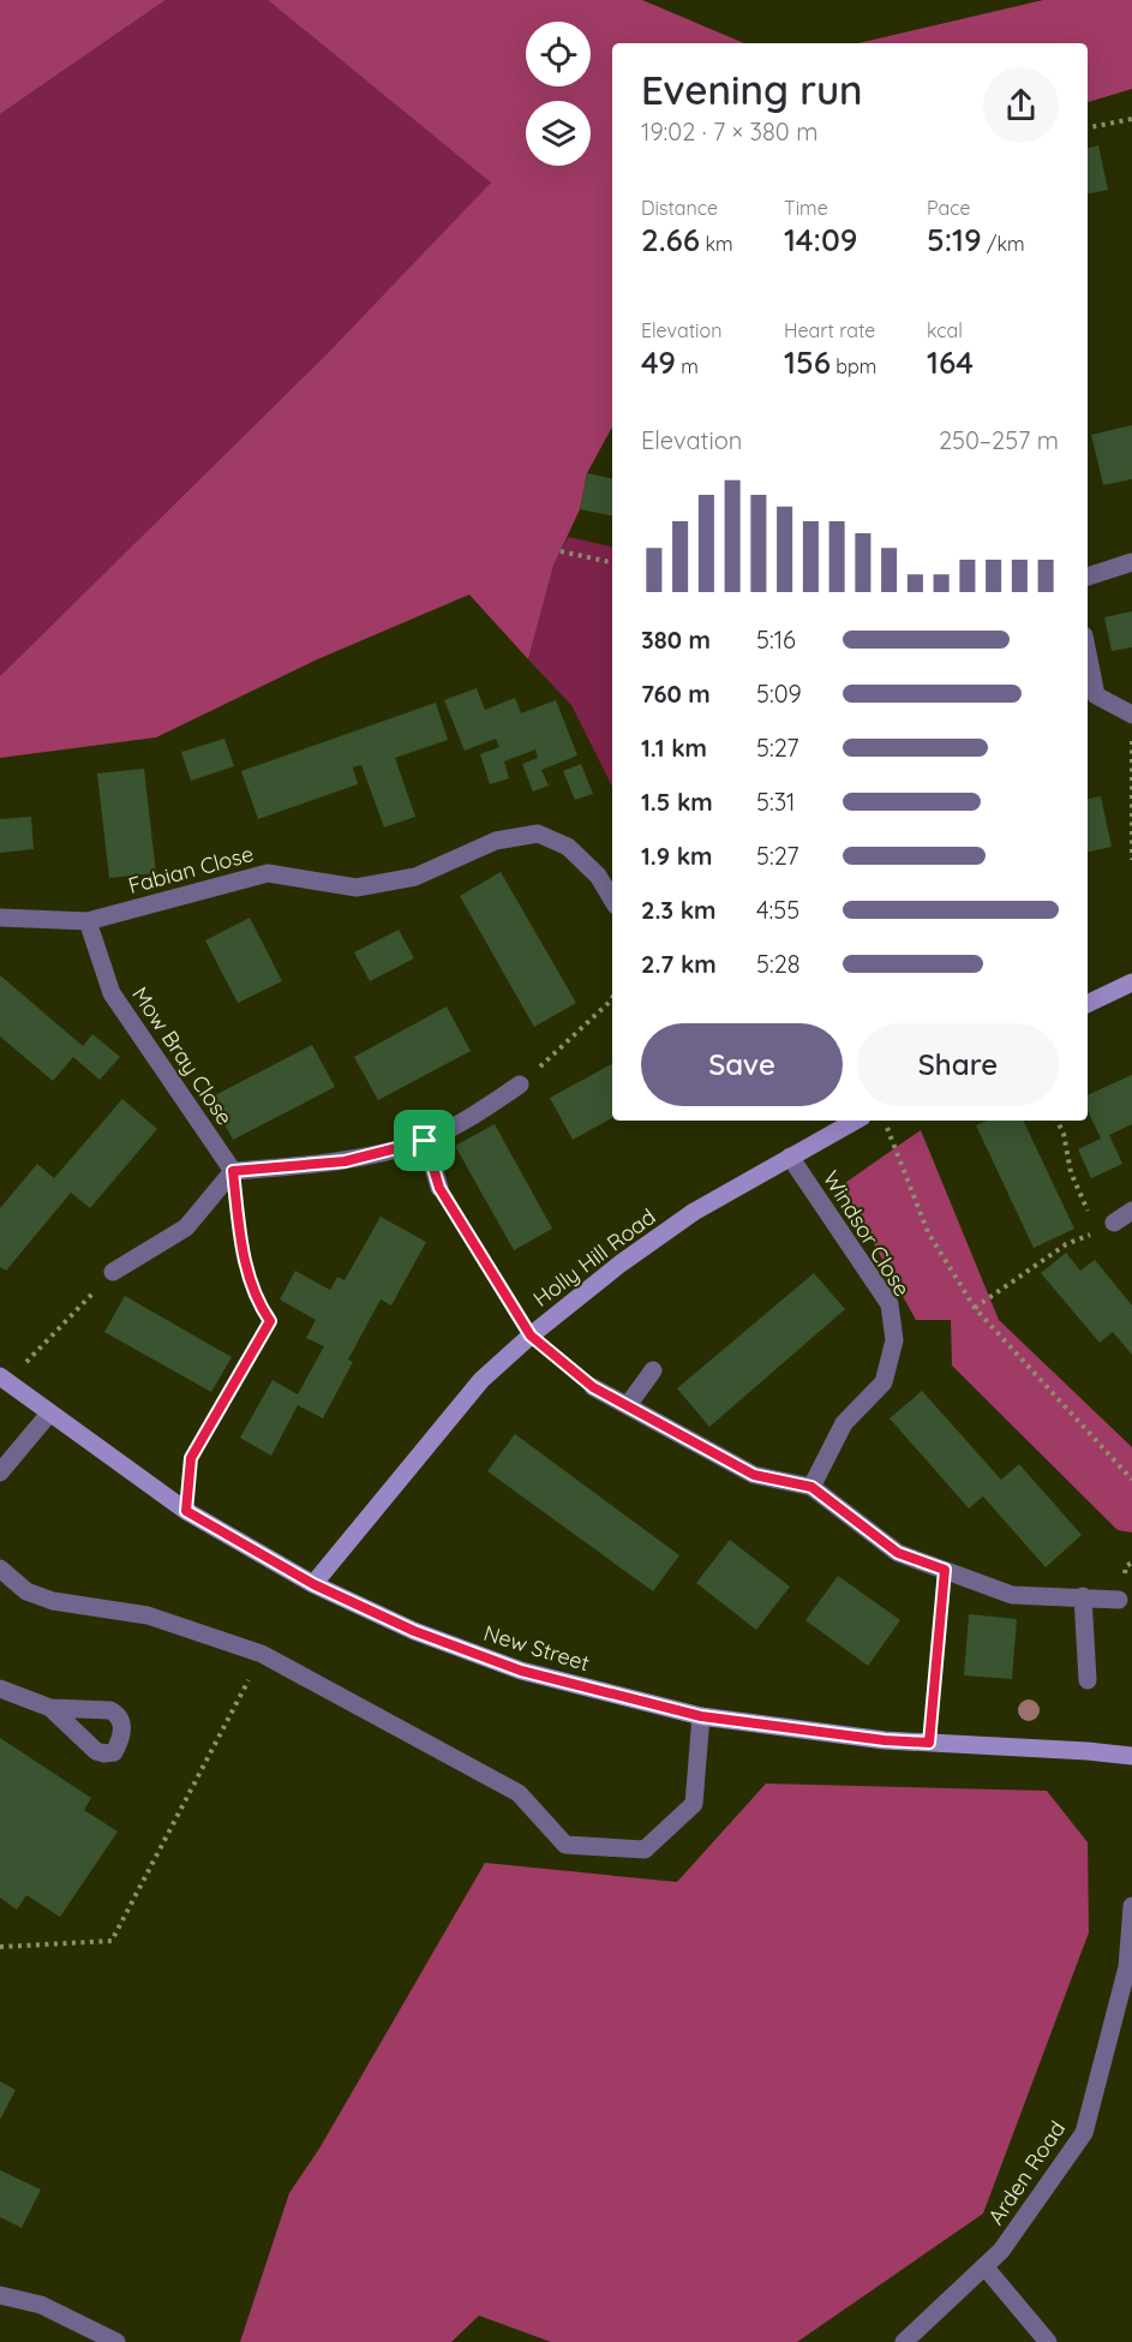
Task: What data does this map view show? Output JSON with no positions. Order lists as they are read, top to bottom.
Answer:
{
  "streets": {
    "street": [
      "Fabian Close",
      "Mow Bray Close",
      "Windsor Close",
      "Holly Hill Road",
      "New Street",
      "Arden Road"
    ]
  },
  "crossings": [
    ["Fabian Close", "Mow Bray Close"],
    ["Windsor Close", "Holly Hill Road"],
    ["Holly Hill Road", "New Street"]
  ],
  "page": {
    "heading": ["Evening run", "19:02 · 7 × 380 m"],
    "stats": [
      ["Distance", "2.66 km"],
      ["Time", "14:09"],
      ["Pace", "5:19 /km"],
      ["Elevation", "49 m"],
      ["Heart rate", "156 bpm"],
      ["kcal", "164"]
    ],
    "chart": ["Elevation", "250–257 m"],
    "list": [
      {
        "name": "380 m",
        "note": "5:16"
      },
      {
        "name": "760 m",
        "note": "5:09"
      },
      {
        "name": "1.1 km",
        "note": "5:27"
      },
      {
        "name": "1.5 km",
        "note": "5:31"
      },
      {
        "name": "1.9 km",
        "note": "5:27"
      },
      {
        "name": "2.3 km",
        "note": "4:55"
      },
      {
        "name": "2.7 km",
        "note": "5:28"
      }
    ],
    "buttons": ["Save", "Share"]
  }
}
